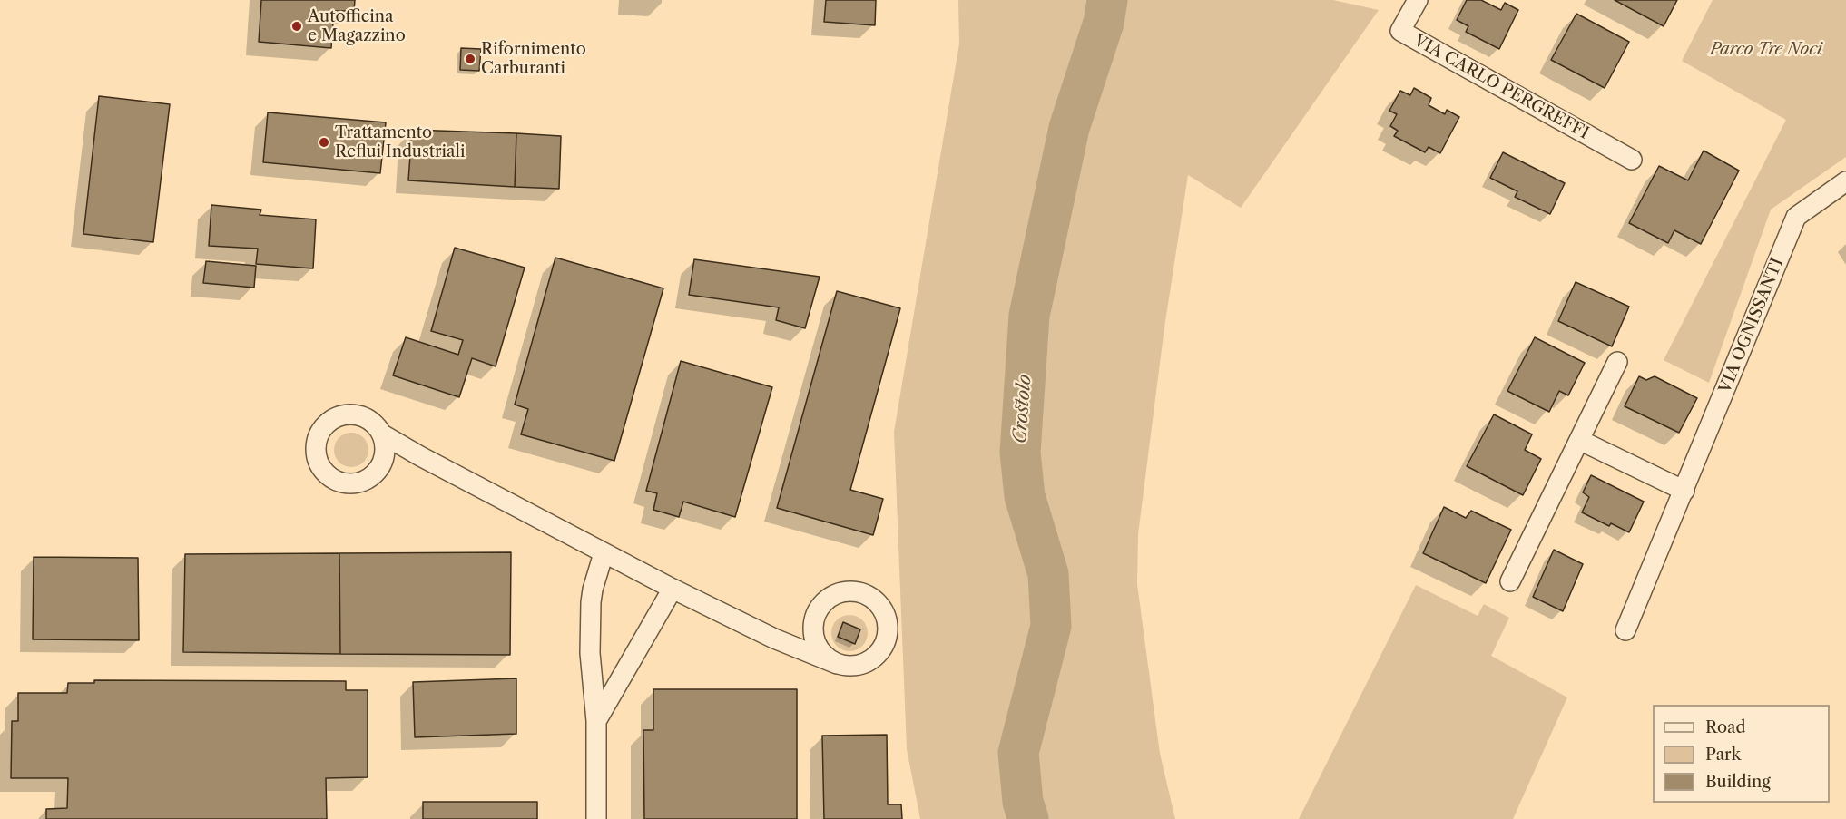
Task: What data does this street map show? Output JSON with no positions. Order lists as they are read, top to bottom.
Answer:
{
  "streets": {
    "street": ["VIA CARLO PERGREFFI", "VIA OGNISSANTI"]
  },
  "water": ["Crostolo"],
  "parks": ["Parco Tre Noci"],
  "places": ["Autofficina e Magazzino", "Rifornimento Carburanti", "Trattamento Reflui Industriali"],
  "legend": ["Road", "Park", "Building"]
}
